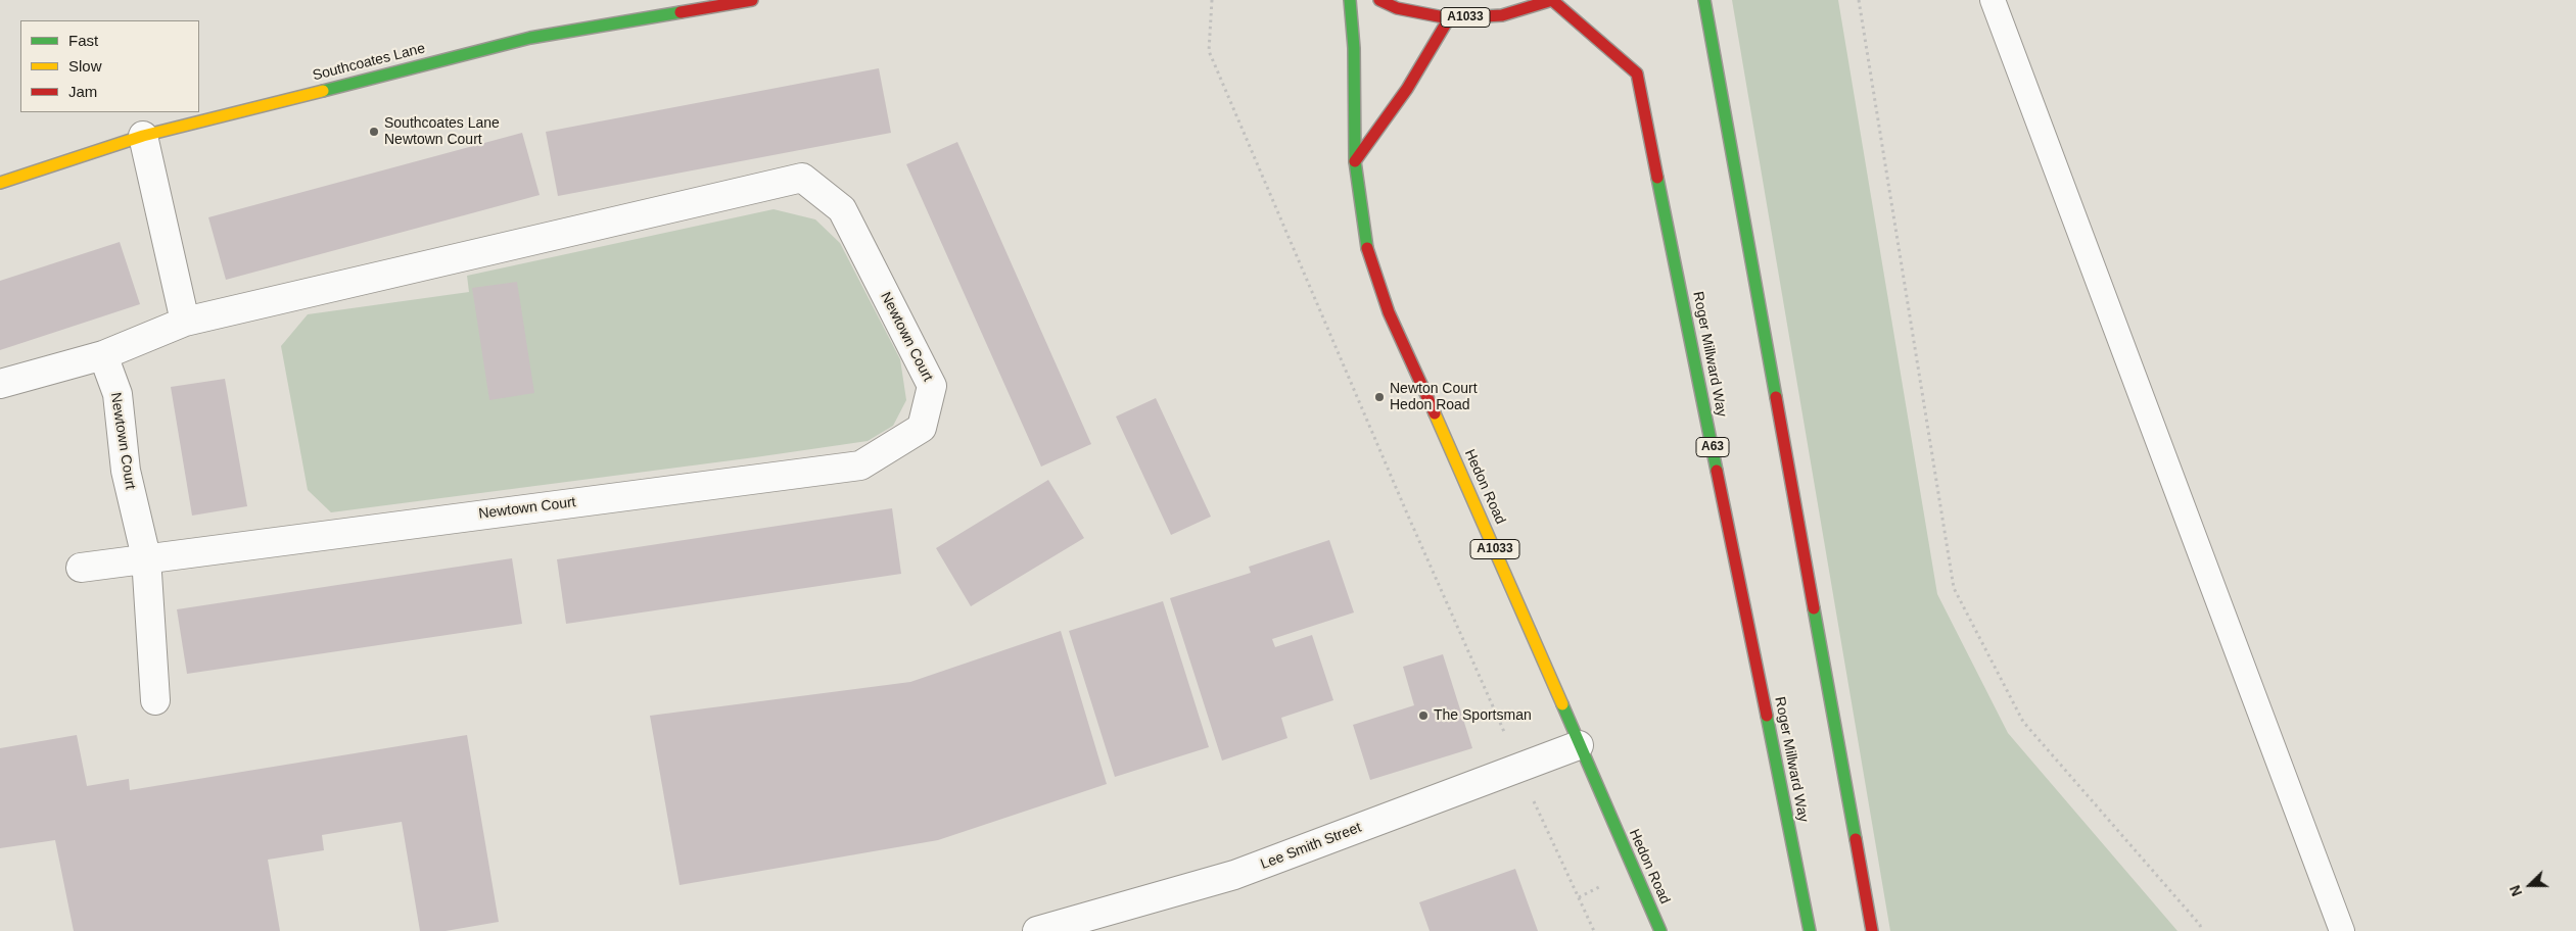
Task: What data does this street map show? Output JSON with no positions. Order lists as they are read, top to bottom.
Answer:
{
  "streets": {
    "main road": [
      "A1033",
      "Southcoates Lane",
      "Roger Millward Way",
      "A63",
      "Hedon Road"
    ],
    "street": ["Newtown Court", "Lee Smith Street"]
  },
  "crossings": [
    ["A1033", "Roger Millward Way"],
    ["A1033", "Hedon Road"],
    ["Hedon Road", "Lee Smith Street"]
  ],
  "places": ["Southcoates Lane Newtown Court", "Newton Court Hedon Road", "The Sportsman"],
  "legend": ["Fast", "Slow", "Jam"],
  "north": "left"
}
